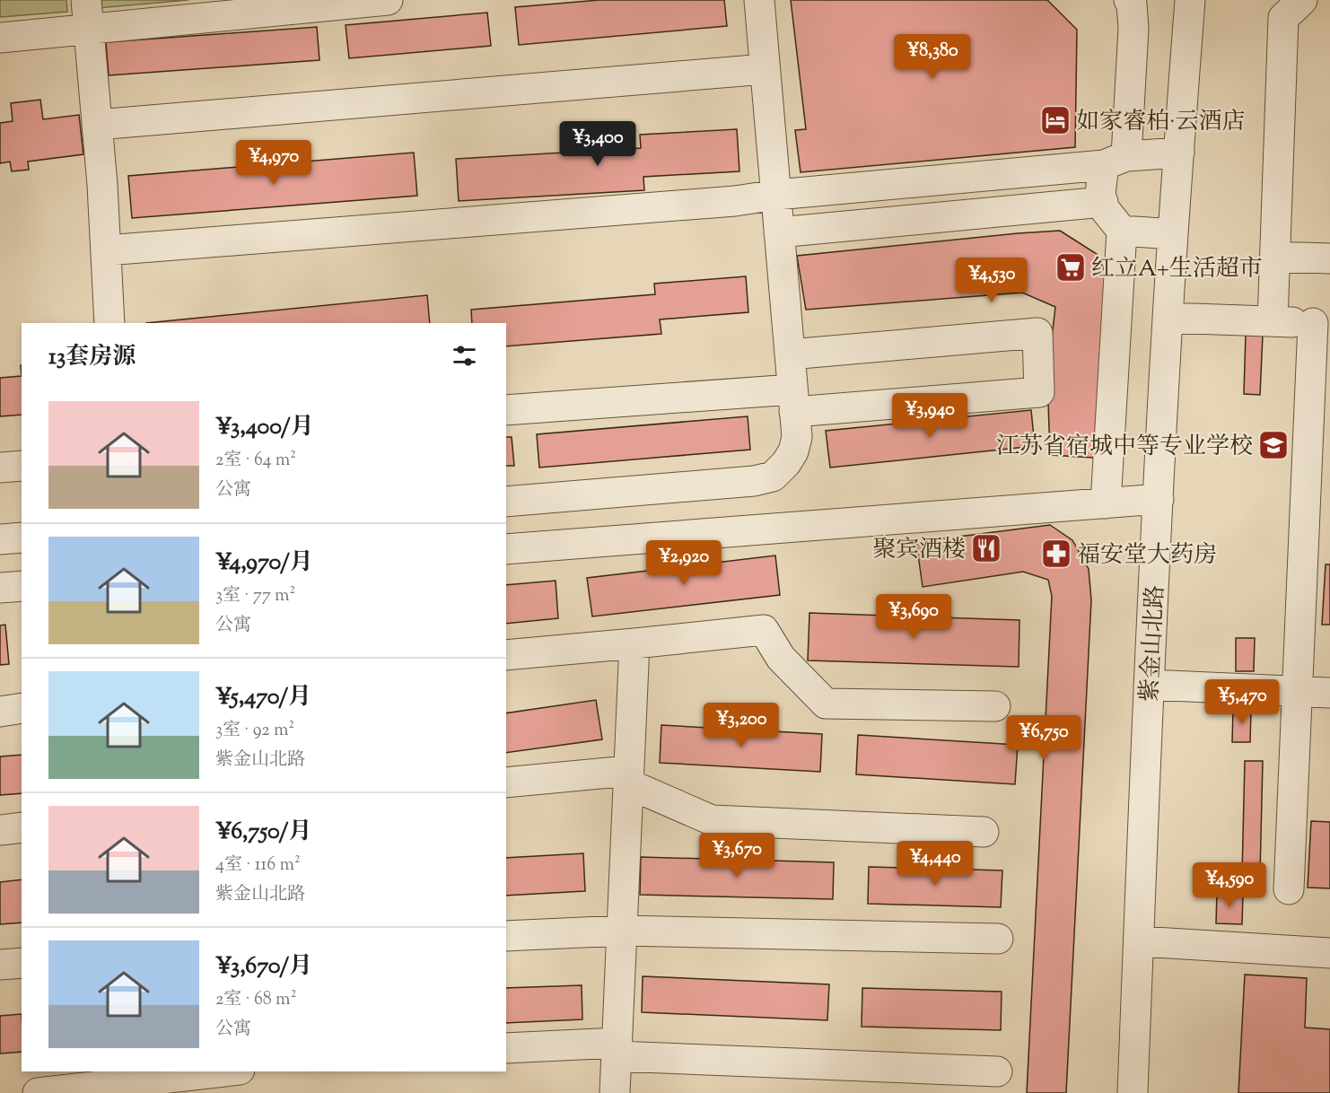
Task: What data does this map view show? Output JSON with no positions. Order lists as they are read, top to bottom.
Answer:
{
  "streets": {
    "street": ["紫金山北路"]
  },
  "places": {
    "hotel": ["如家睿柏·云酒店"],
    "supermarket": ["红立A+生活超市"],
    "school or university": ["江苏省宿城中等专业学校"],
    "restaurant": ["聚宾酒楼"],
    "pharmacy": ["福安堂大药房"]
  },
  "page": {
    "price": [
      "¥8,380",
      "¥3,400",
      "¥4,970",
      "¥4,530",
      "¥3,940",
      "¥2,920",
      "¥3,690",
      "¥5,470",
      "¥3,200",
      "¥6,750",
      "¥3,670",
      "¥4,440",
      "¥4,590"
    ],
    "heading": "13套房源",
    "list": [
      {
        "name": "¥3,400/月",
        "note": "2室 · 64 m² · 公寓"
      },
      {
        "name": "¥4,970/月",
        "note": "3室 · 77 m² · 公寓"
      },
      {
        "name": "¥5,470/月",
        "note": "3室 · 92 m² · 紫金山北路"
      },
      {
        "name": "¥6,750/月",
        "note": "4室 · 116 m² · 紫金山北路"
      },
      {
        "name": "¥3,670/月",
        "note": "2室 · 68 m² · 公寓"
      }
    ]
  }
}
